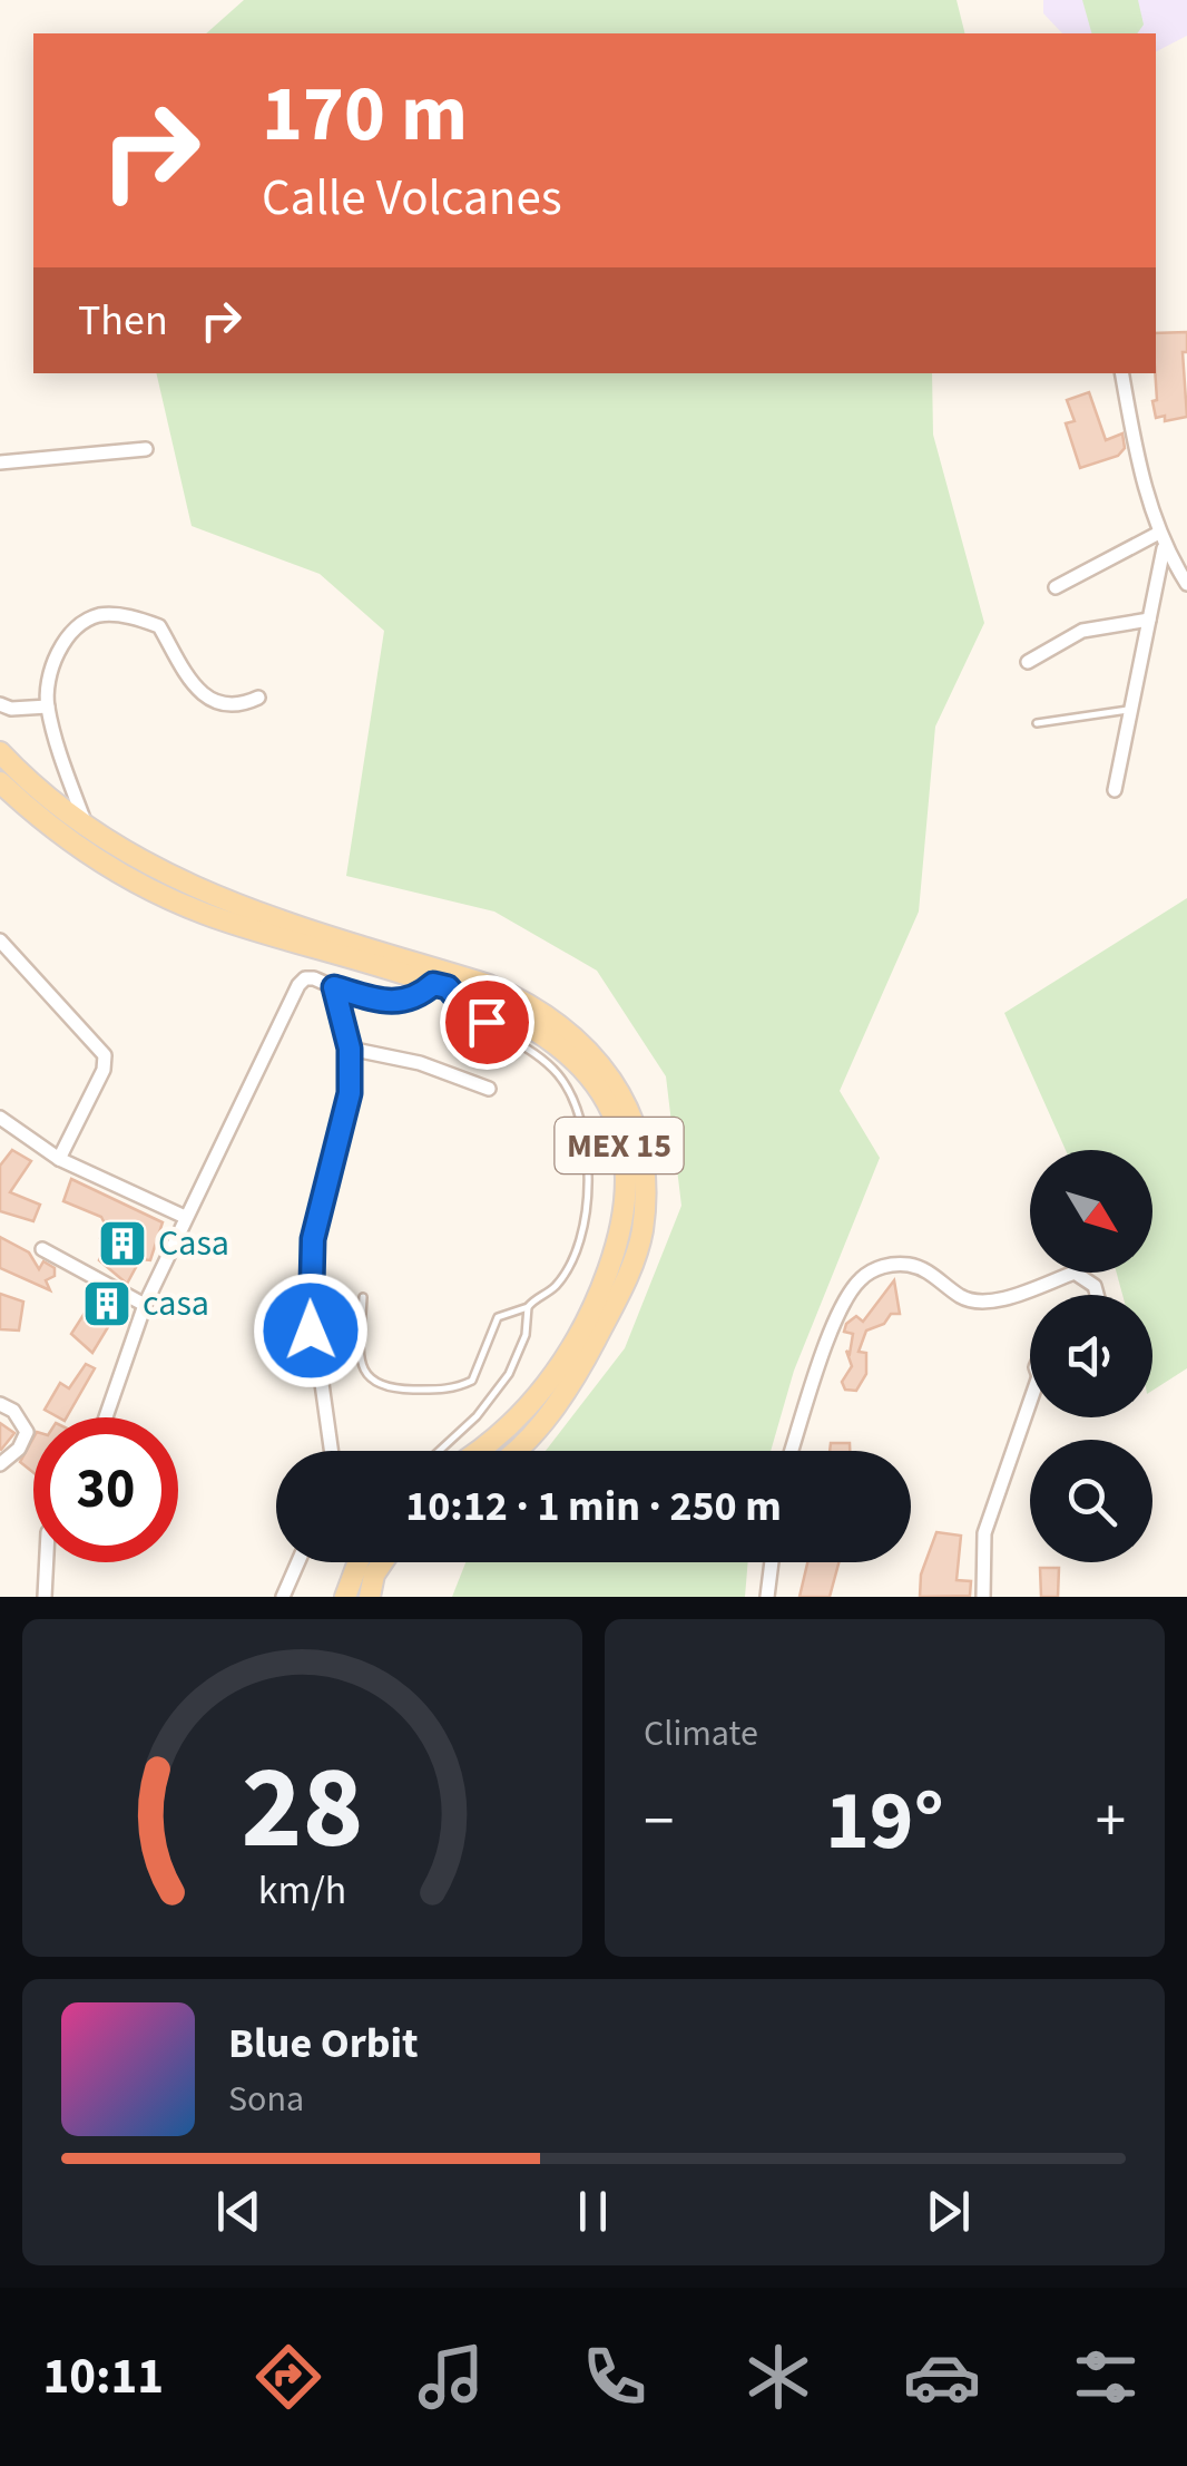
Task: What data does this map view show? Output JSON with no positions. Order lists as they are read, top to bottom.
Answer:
{
  "streets": {
    "main road": ["MEX 15"]
  },
  "places": {
    "building": ["Casa", "casa"]
  },
  "north": "bottom right",
  "page": {
    "turn": ["170 m", "Calle Volcanes"],
    "then": "Then",
    "limit": "30",
    "trip": "10:12 · 1 min · 250 m",
    "tile": "Climate",
    "heat": ["−", "19°", "+"],
    "song": ["Blue Orbit", "Sona"],
    "tabs": "10:11",
    "gauge": ["28", "km/h"]
  }
}
